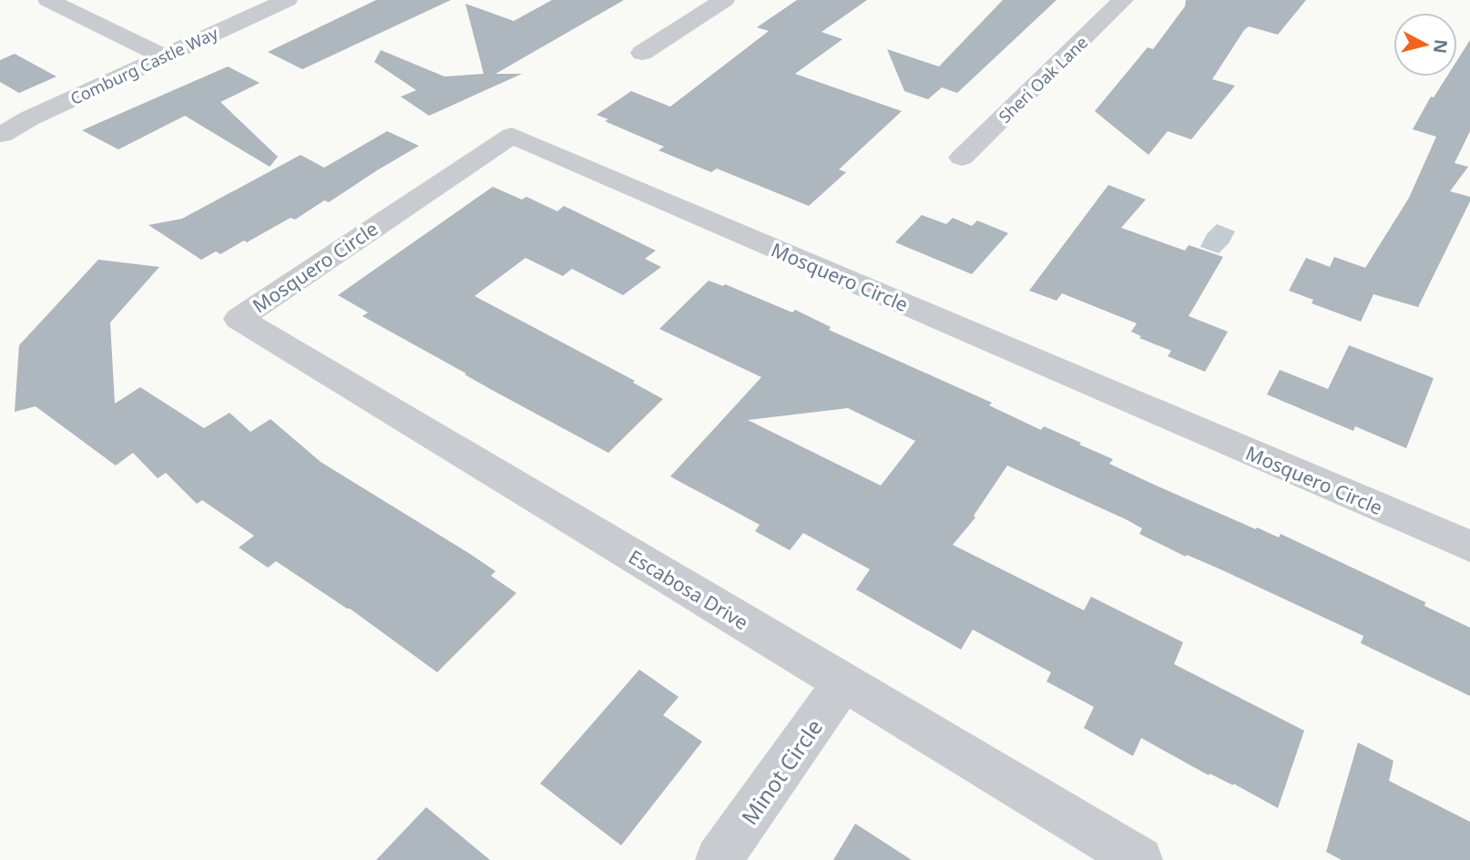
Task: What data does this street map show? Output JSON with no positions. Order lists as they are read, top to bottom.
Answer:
{
  "streets": {
    "street": [
      "Comburg Castle Way",
      "Sheri Oak Lane",
      "Mosquero Circle",
      "Escabosa Drive",
      "Minot Circle"
    ]
  },
  "crossings": [
    ["Mosquero Circle", "Escabosa Drive"],
    ["Escabosa Drive", "Minot Circle"]
  ],
  "north": "right"
}
